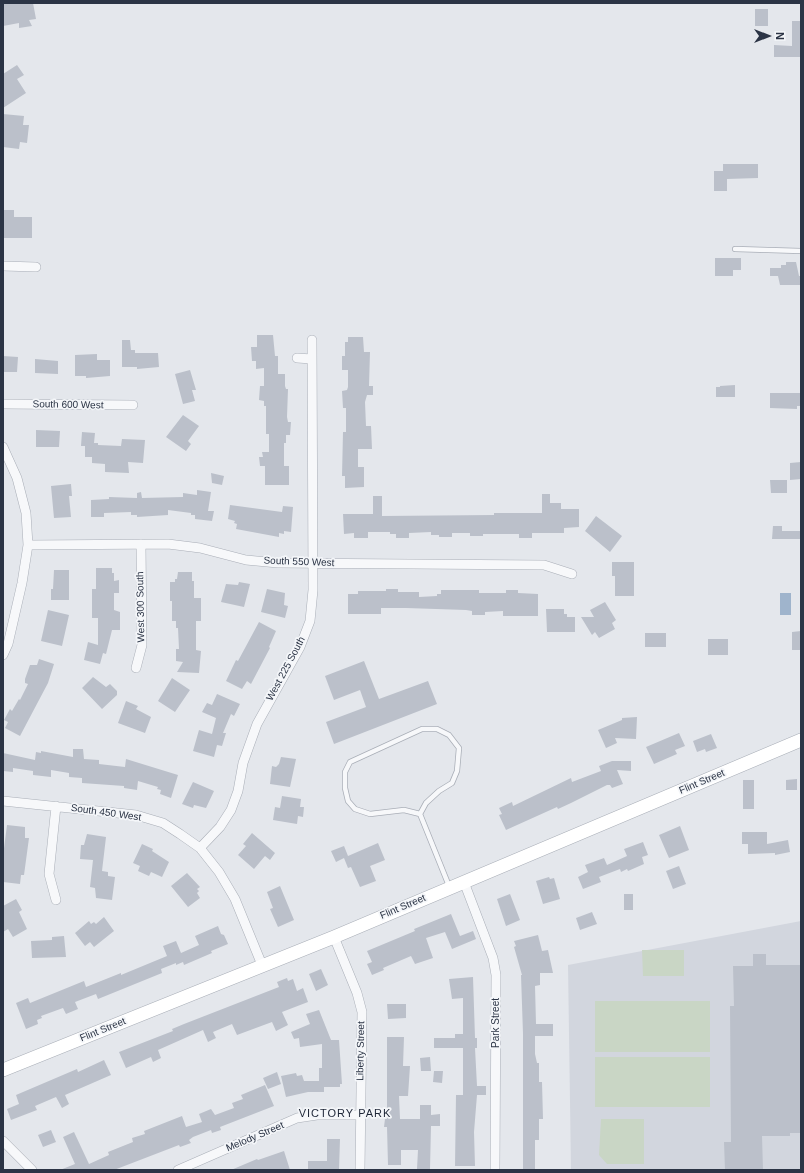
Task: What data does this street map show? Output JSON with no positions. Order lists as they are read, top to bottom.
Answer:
{
  "streets": {
    "street": [
      "South 600 West",
      "South 550 West",
      "West 300 South",
      "West 225 South",
      "Flint Street",
      "South 450 West",
      "Park Street",
      "Liberty Street",
      "Melody Street"
    ]
  },
  "crossings": [
    ["South 550 West", "West 300 South"],
    ["South 550 West", "West 225 South"],
    ["West 225 South", "South 450 West"],
    ["Flint Street", "Park Street"],
    ["Flint Street", "Liberty Street"],
    ["Liberty Street", "Melody Street"]
  ],
  "districts": ["VICTORY PARK"],
  "north": "right"
}
